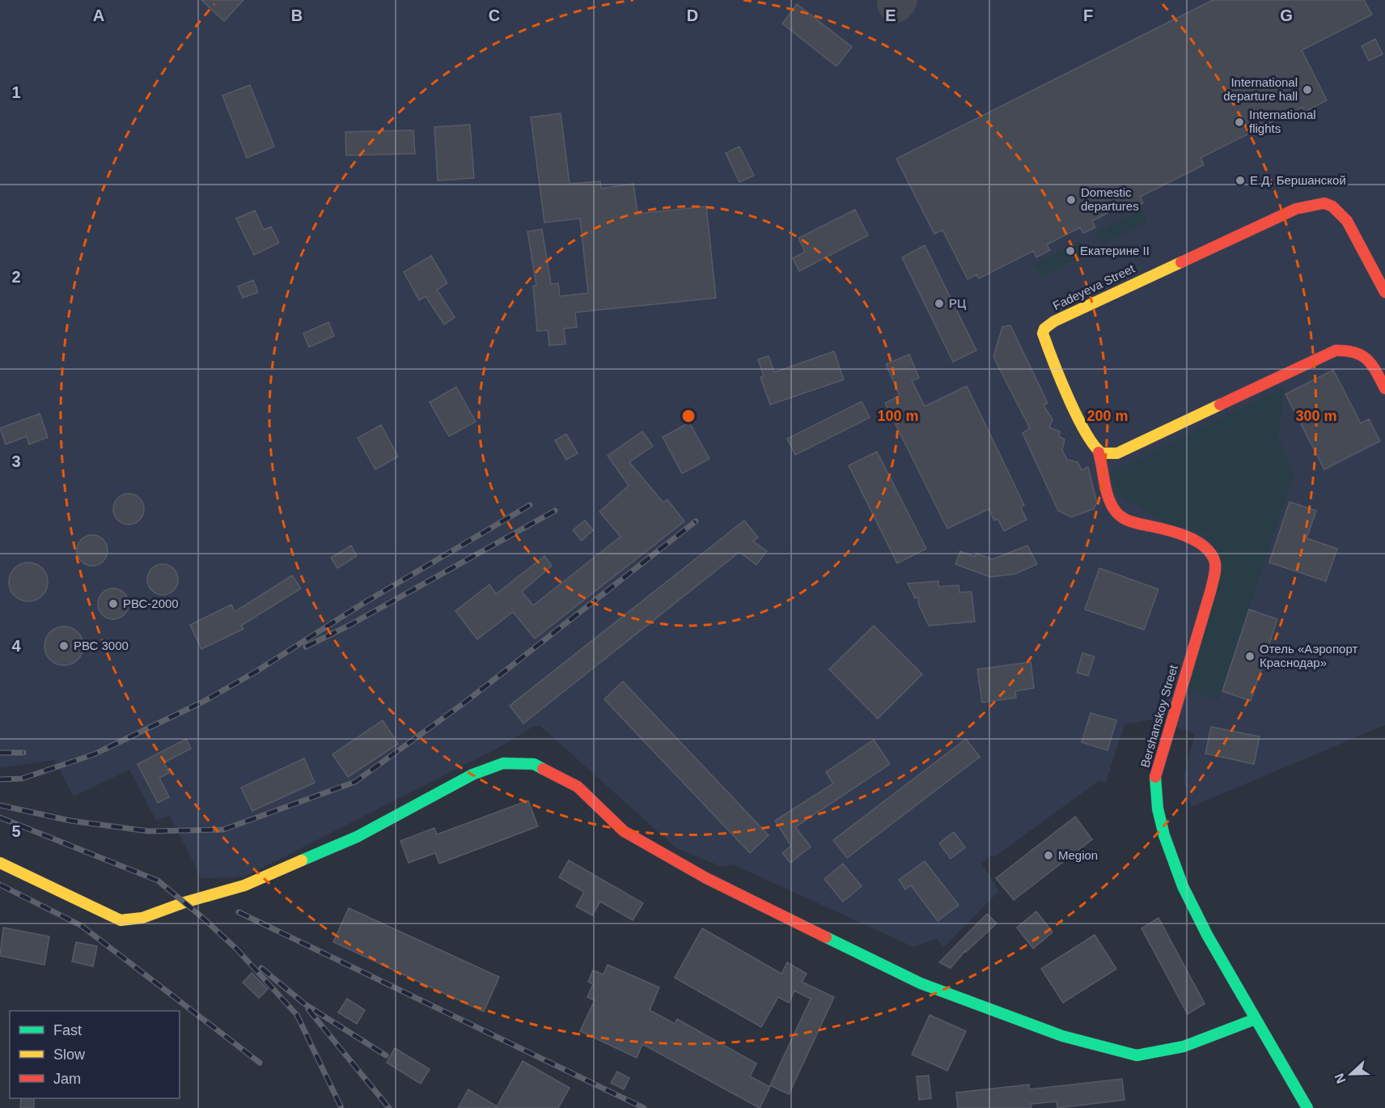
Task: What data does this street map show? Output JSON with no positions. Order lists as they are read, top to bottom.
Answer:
{
  "streets": {
    "street": ["Fadeyeva Street", "Bershanskoy Street"]
  },
  "crossings": [
    ["Fadeyeva Street", "Bershanskoy Street"]
  ],
  "places": [
    "International departure hall",
    "International flights",
    "Е.Д. Бершанской",
    "Domestic departures",
    "Екатерине II",
    "РЦ",
    "РВС-2000",
    "РВС 3000",
    "Отель «Аэропорт Краснодар»",
    "Megion"
  ],
  "legend": ["Fast", "Slow", "Jam"],
  "north": "left",
  "grid": {
    "columns": [
      "A",
      "B",
      "C",
      "D",
      "E",
      "F",
      "G"
    ],
    "rows": [
      "1",
      "2",
      "3",
      "4",
      "5"
    ]
  },
  "rings": ["100 m", "200 m", "300 m"]
}
